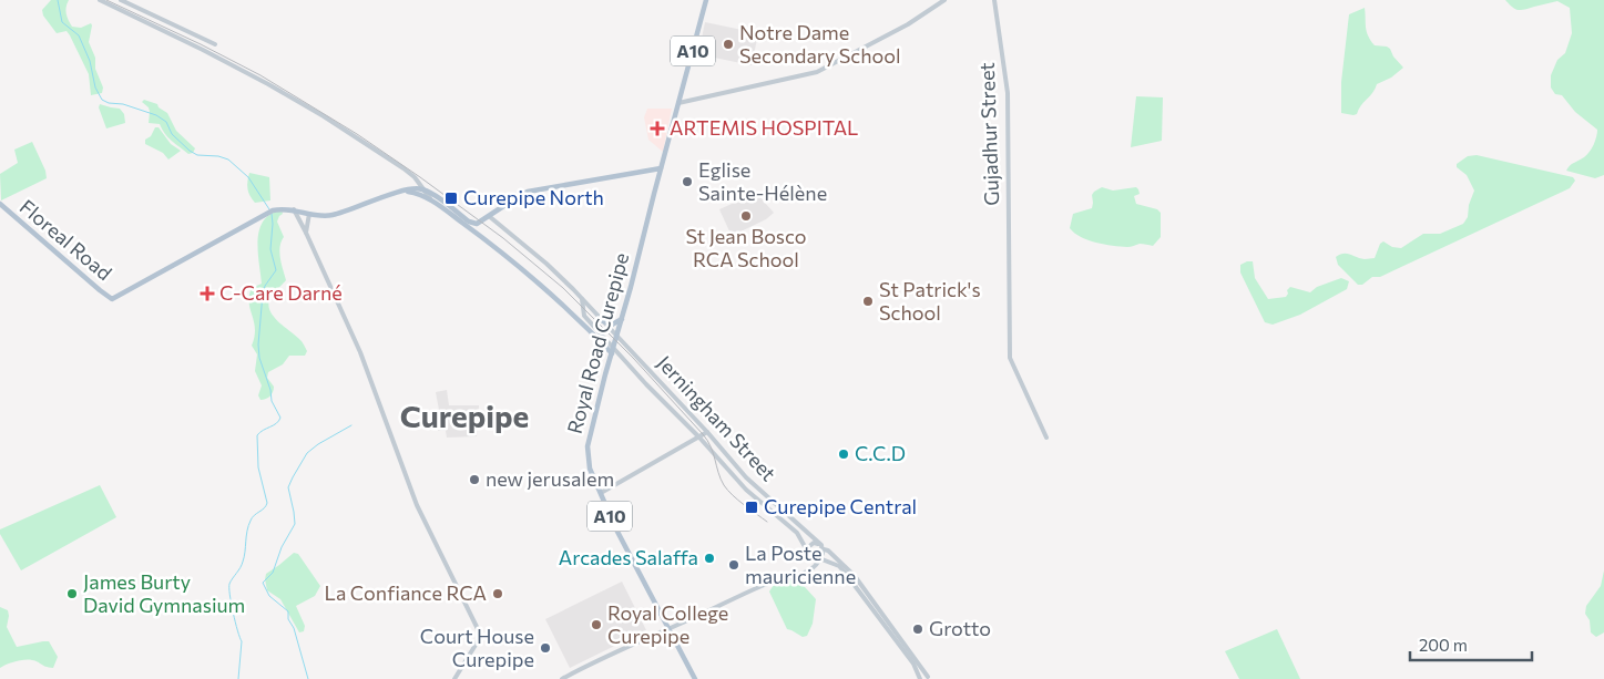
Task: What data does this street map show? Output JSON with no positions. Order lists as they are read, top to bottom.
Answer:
{
  "streets": {
    "main road": ["A10", "Floreal Road", "Royal Road Curepipe"],
    "street": ["Gujadhur Street", "Jerningham Street"]
  },
  "crossings": [
    ["Royal Road Curepipe", "Jerningham Street"]
  ],
  "districts": ["Curepipe"],
  "places": {
    "other": [
      "Notre Dame Secondary School",
      "Eglise Sainte-Hélène",
      "St Jean Bosco RCA School",
      "St Patrick's School",
      "C.C.D",
      "new jerusalem",
      "Arcades Salaffa",
      "La Poste mauricienne",
      "James Burty David Gymnasium",
      "La Confiance RCA",
      "Royal College Curepipe",
      "Grotto",
      "Court House Curepipe"
    ],
    "health": ["ARTEMIS HOSPITAL", "C-Care Darné"],
    "transit": ["Curepipe North", "Curepipe Central"]
  },
  "scale_bar": "200 m"
}
